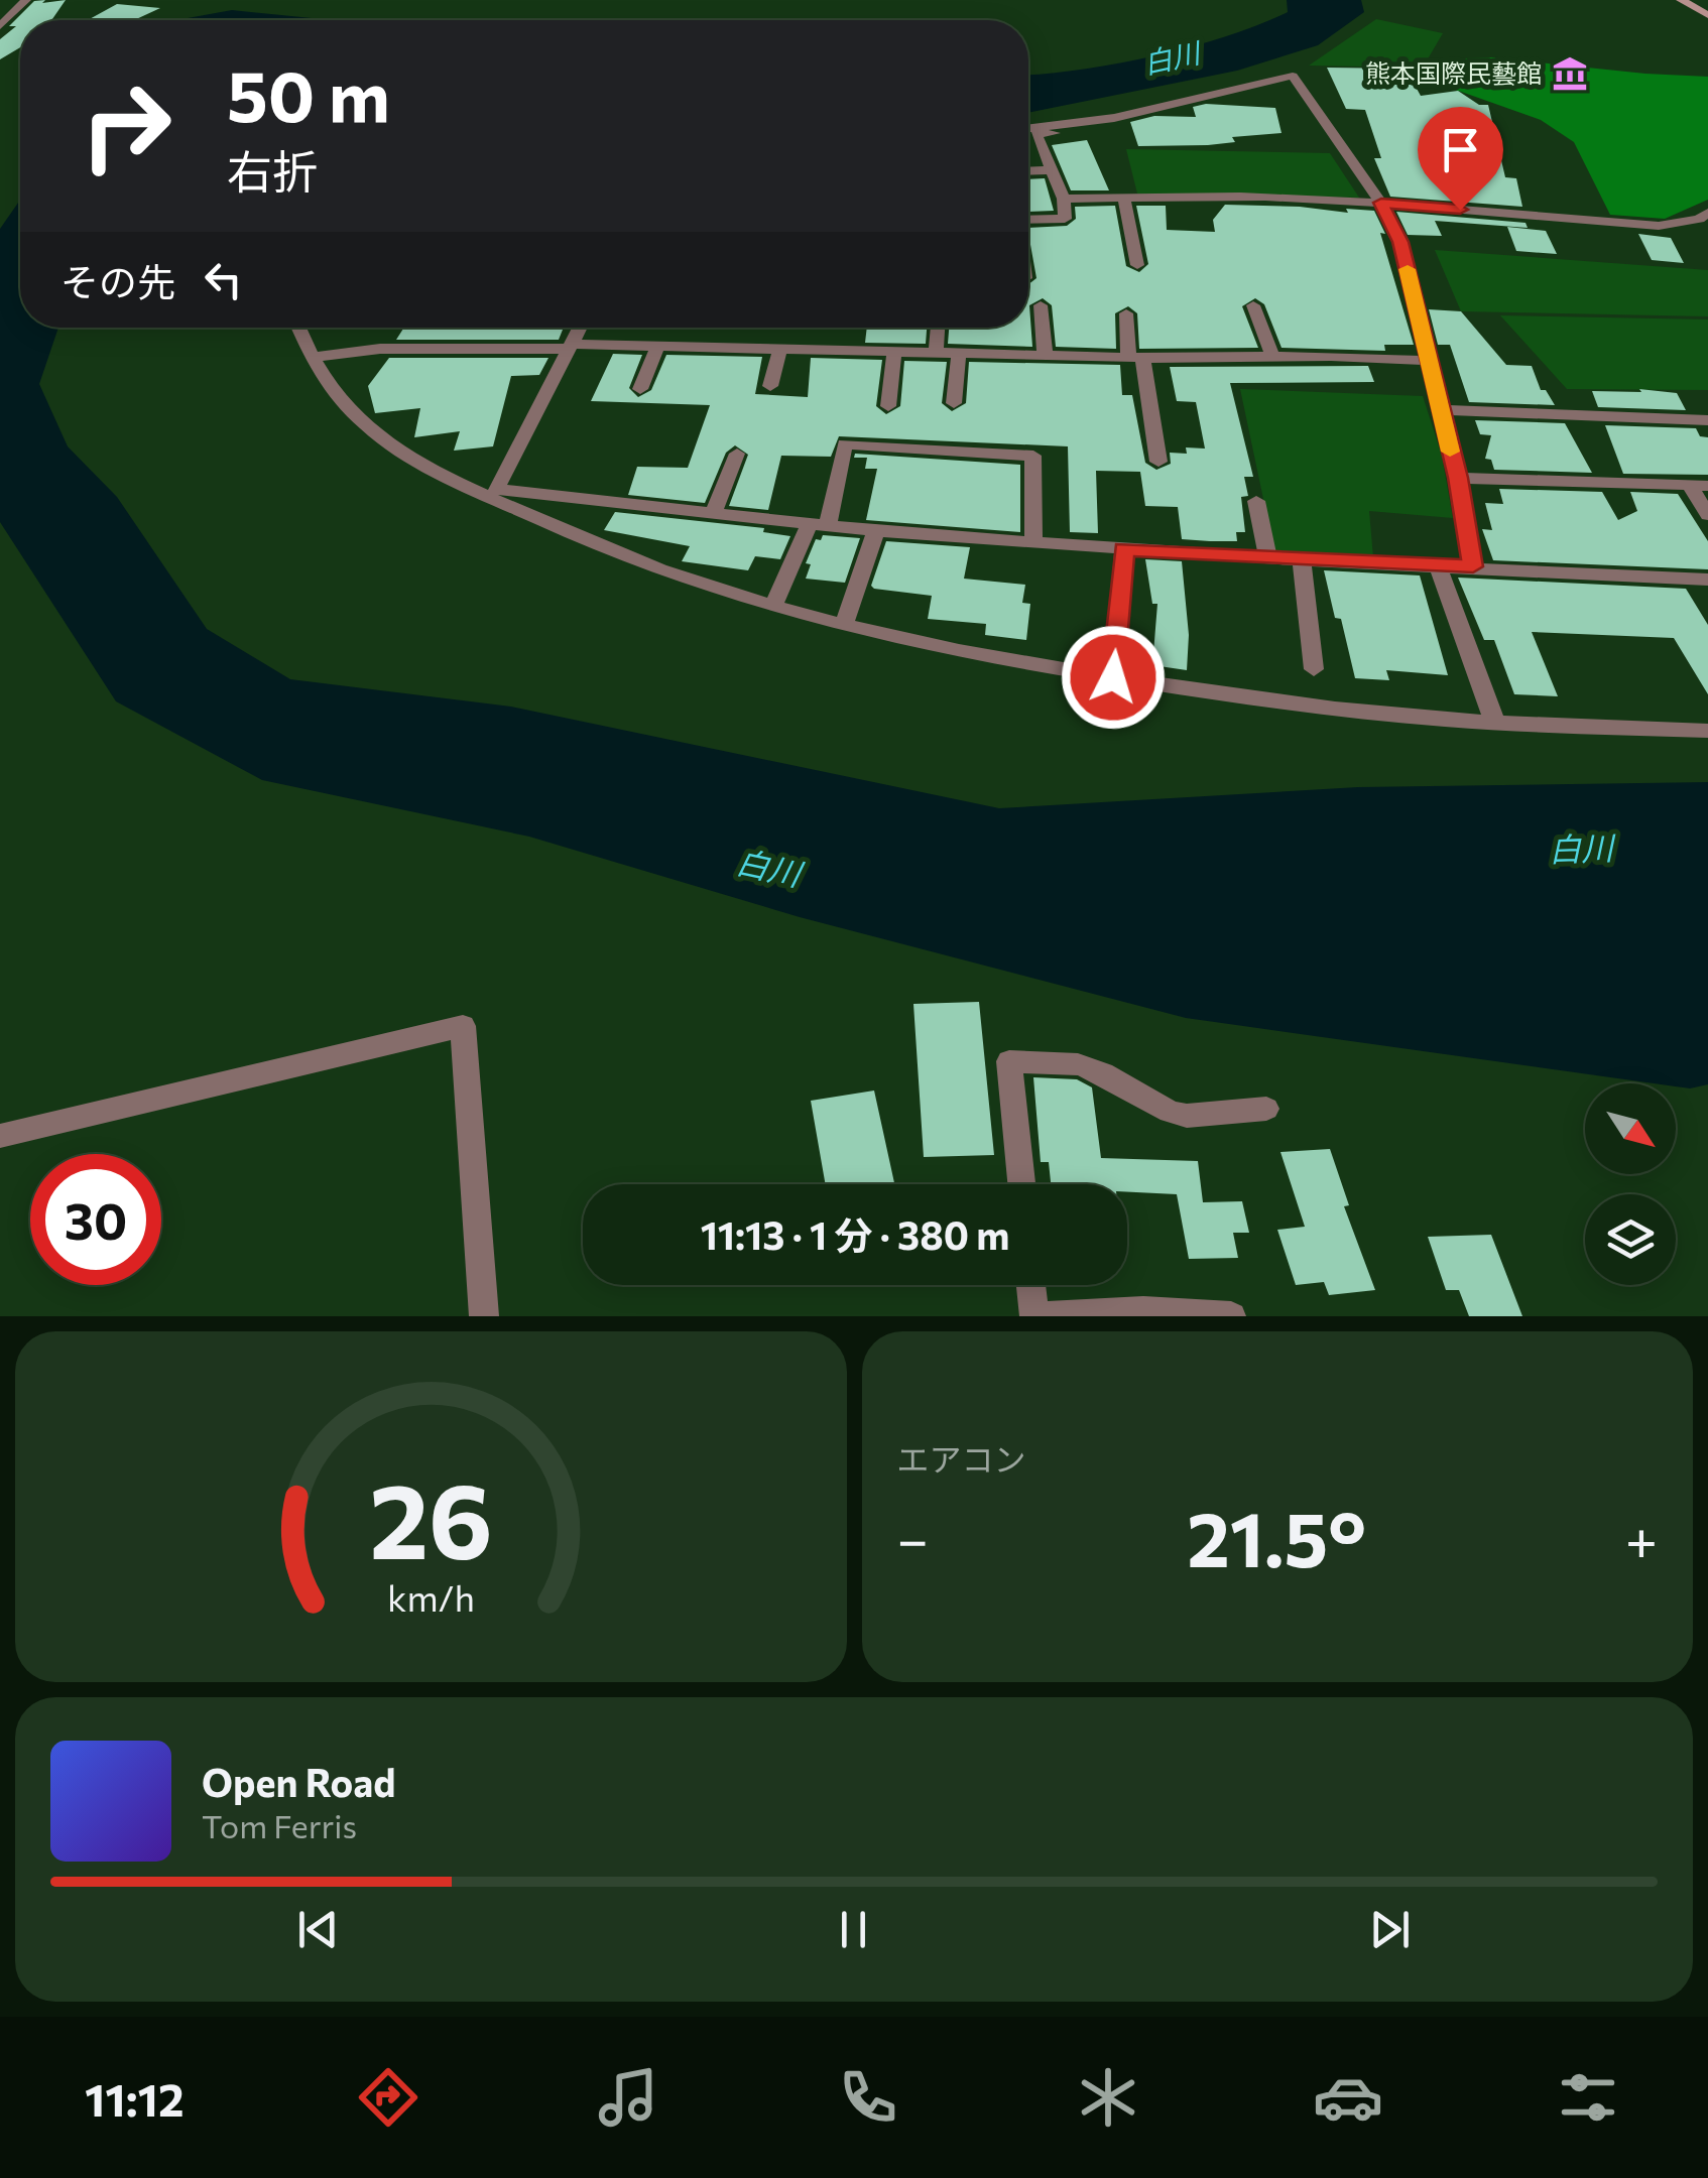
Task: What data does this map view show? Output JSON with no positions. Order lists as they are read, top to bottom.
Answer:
{
  "water": ["白川"],
  "places": {
    "museum": ["熊本国際民藝館"]
  },
  "north": "bottom right",
  "page": {
    "turn": ["50 m", "右折"],
    "then": "その先",
    "limit": "30",
    "trip": "11:13 · 1 分 · 380 m",
    "tile": "エアコン",
    "heat": ["−", "21.5°", "+"],
    "song": ["Open Road", "Tom Ferris"],
    "tabs": "11:12",
    "gauge": ["26", "km/h"]
  }
}
